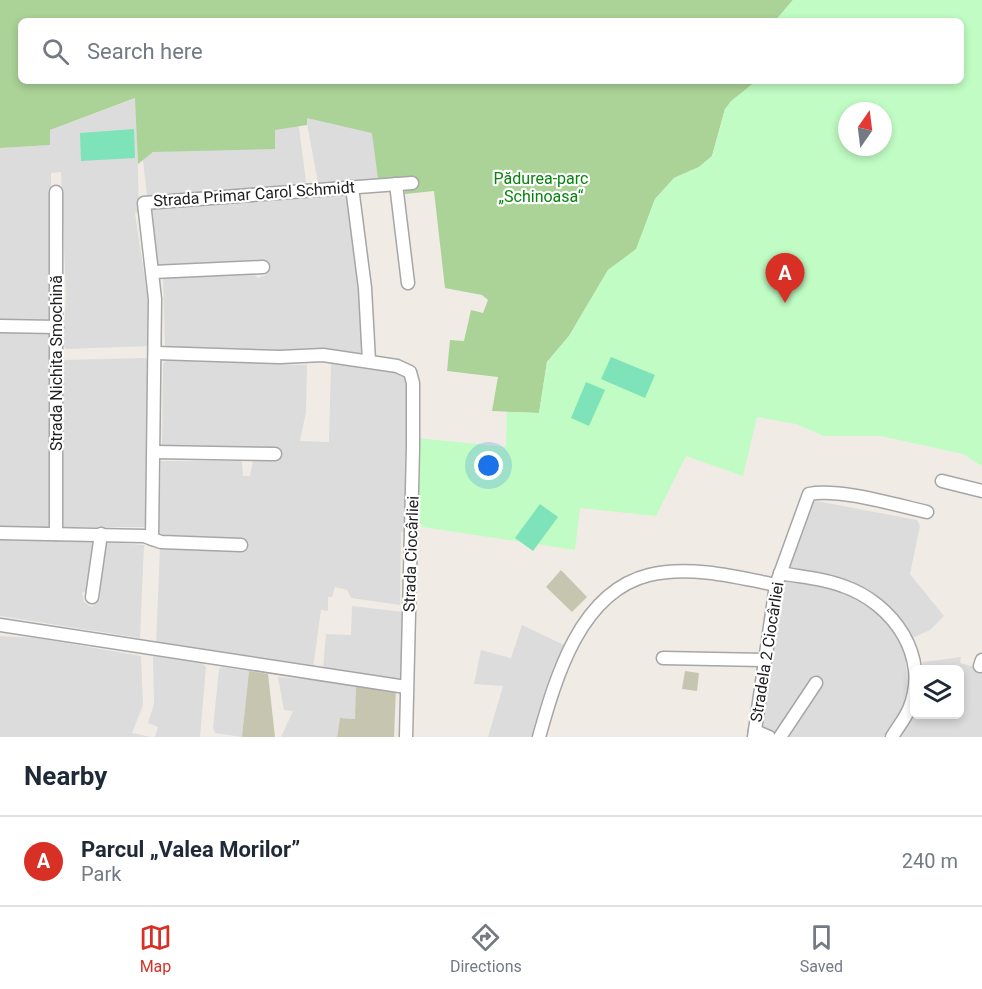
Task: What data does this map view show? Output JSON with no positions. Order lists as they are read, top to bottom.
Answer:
{
  "streets": {
    "street": [
      "Strada Primar Carol Schmidt",
      "Strada Nichita Smochină",
      "Strada Ciocârliei",
      "Stradela 2 Ciocârliei"
    ]
  },
  "parks": ["Pădurea-parc „Schinoasa“"],
  "north": "top",
  "page": {
    "search": "Search here",
    "pins": "A",
    "heading": "Nearby",
    "list": [
      {
        "mark": "A",
        "name": "Parcul „Valea Morilor”",
        "note": "Park",
        "value": "240 m"
      }
    ],
    "nav": ["Map", "Directions", "Saved"]
  }
}
